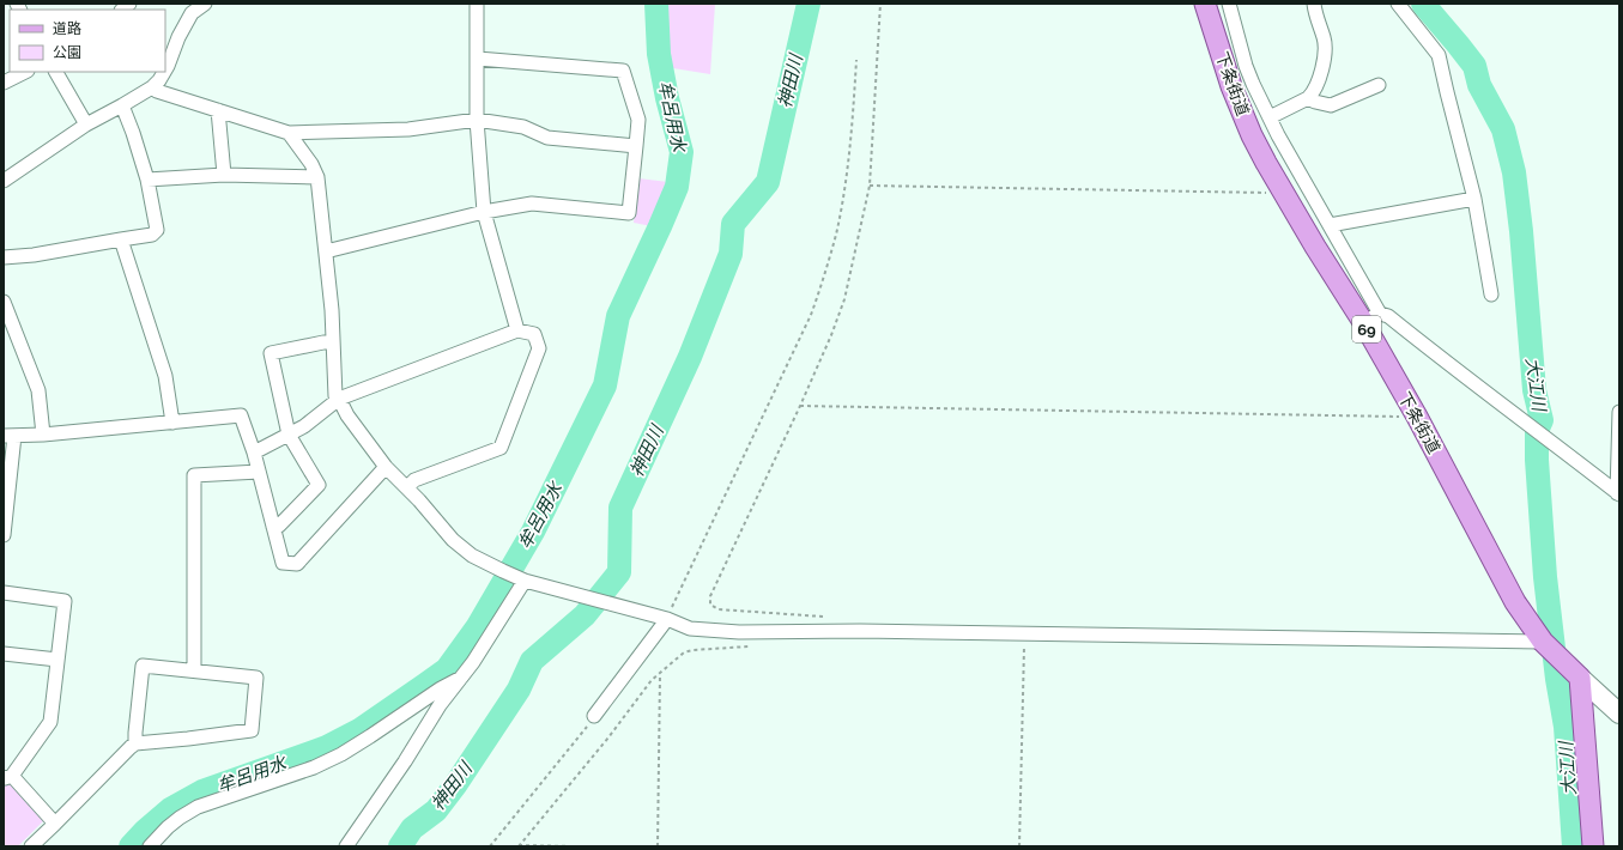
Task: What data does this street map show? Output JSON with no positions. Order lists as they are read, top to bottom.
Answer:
{
  "streets": {
    "main road": ["下条街道", "69"]
  },
  "water": ["神田川", "牟呂用水", "大江川"],
  "legend": ["道路", "公園"]
}
